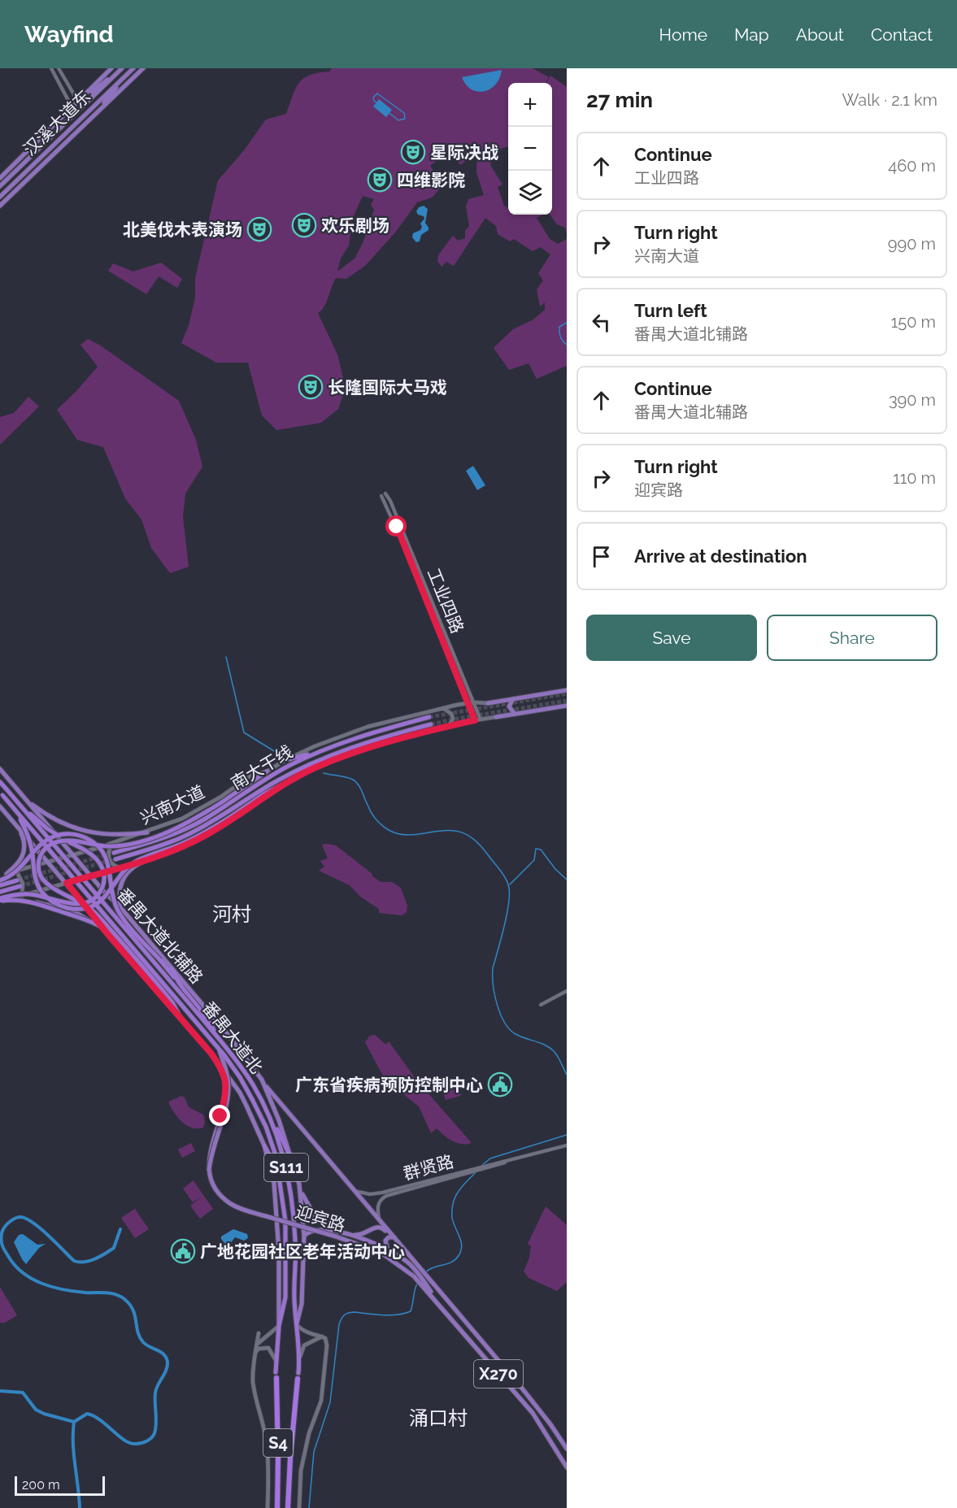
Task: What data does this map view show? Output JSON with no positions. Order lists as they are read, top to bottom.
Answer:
{
  "streets": {
    "highway": [
      "南大干线",
      "番禺大道北",
      "S111",
      "S4"
    ],
    "main road": [
      "汉溪大道东",
      "兴南大道",
      "番禺大道北辅路",
      "迎宾路",
      "X270"
    ],
    "street": ["工业四路", "群贤路"]
  },
  "crossings": [
    ["工业四路", "兴南大道"],
    ["兴南大道", "番禺大道北辅路"],
    ["番禺大道北辅路", "番禺大道北"],
    ["番禺大道北辅路", "迎宾路"],
    ["番禺大道北", "S4"],
    ["群贤路", "迎宾路"]
  ],
  "districts": ["河村", "涌口村"],
  "places": {
    "theatre": [
      "星际决战",
      "四维影院",
      "欢乐剧场",
      "北美伐木表演场",
      "长隆国际大马戏"
    ],
    "public building": ["广东省疾病预防控制中心", "广地花园社区老年活动中心"]
  },
  "scale_bar": "200 m",
  "page": {
    "header": "Wayfind",
    "nav": [
      "Home",
      "Map",
      "About",
      "Contact"
    ],
    "heading": ["27 min", "Walk · 2.1 km"],
    "map_buttons": ["+", "−"],
    "list": [
      ["Continue", "工业四路", "460 m"],
      ["Turn right", "兴南大道", "990 m"],
      ["Turn left", "番禺大道北铺路", "150 m"],
      ["Continue", "番禺大道北辅路", "390 m"],
      ["Turn right", "迎宾路", "110 m"],
      "Arrive at destination"
    ],
    "buttons": ["Save", "Share"],
    "scale": "200 m"
  }
}
